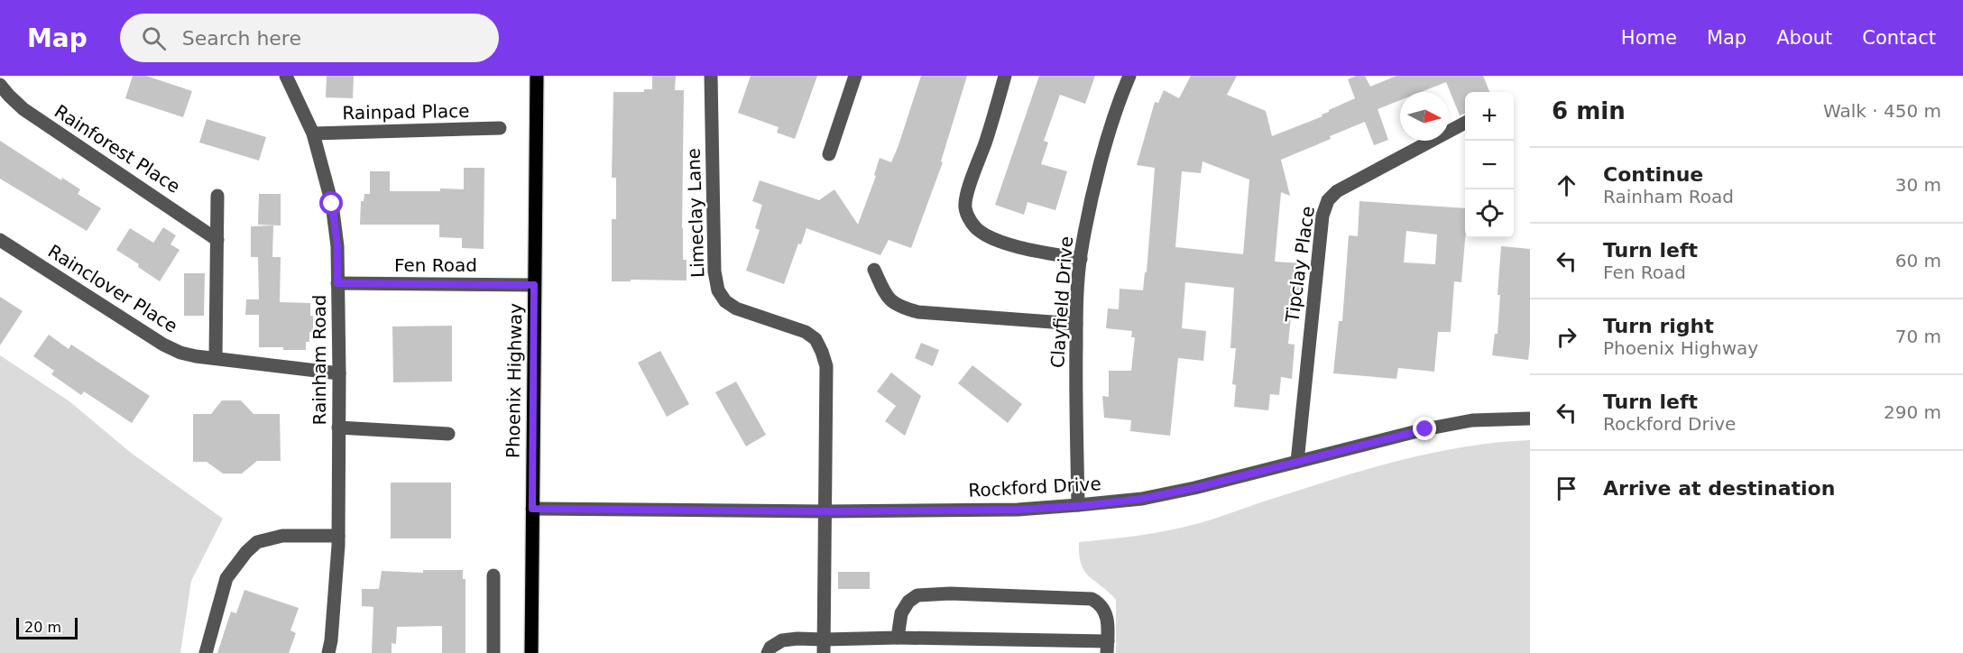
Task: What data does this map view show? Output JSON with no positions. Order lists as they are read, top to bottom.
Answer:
{
  "streets": {
    "main road": ["Phoenix Highway"],
    "street": [
      "Rainpad Place",
      "Rainforest Place",
      "Limeclay Lane",
      "Tipclay Place",
      "Fen Road",
      "Rainclover Place",
      "Clayfield Drive",
      "Rainham Road",
      "Rockford Drive"
    ]
  },
  "crossings": [
    ["Rainpad Place", "Rainham Road"],
    ["Limeclay Lane", "Rockford Drive"],
    ["Tipclay Place", "Rockford Drive"],
    ["Fen Road", "Rainham Road"],
    ["Fen Road", "Phoenix Highway"],
    ["Rainclover Place", "Rainham Road"],
    ["Clayfield Drive", "Rockford Drive"],
    ["Phoenix Highway", "Rockford Drive"]
  ],
  "scale_bar": "20 m",
  "north": "right",
  "page": {
    "header": "Map",
    "search": "Search here",
    "nav": [
      "Home",
      "Map",
      "About",
      "Contact"
    ],
    "heading": ["6 min", "Walk · 450 m"],
    "map_buttons": ["+", "−"],
    "list": [
      ["Continue", "Rainham Road", "30 m"],
      ["Turn left", "Fen Road", "60 m"],
      ["Turn right", "Phoenix Highway", "70 m"],
      ["Turn left", "Rockford Drive", "290 m"],
      "Arrive at destination"
    ],
    "scale": "20 m"
  }
}
